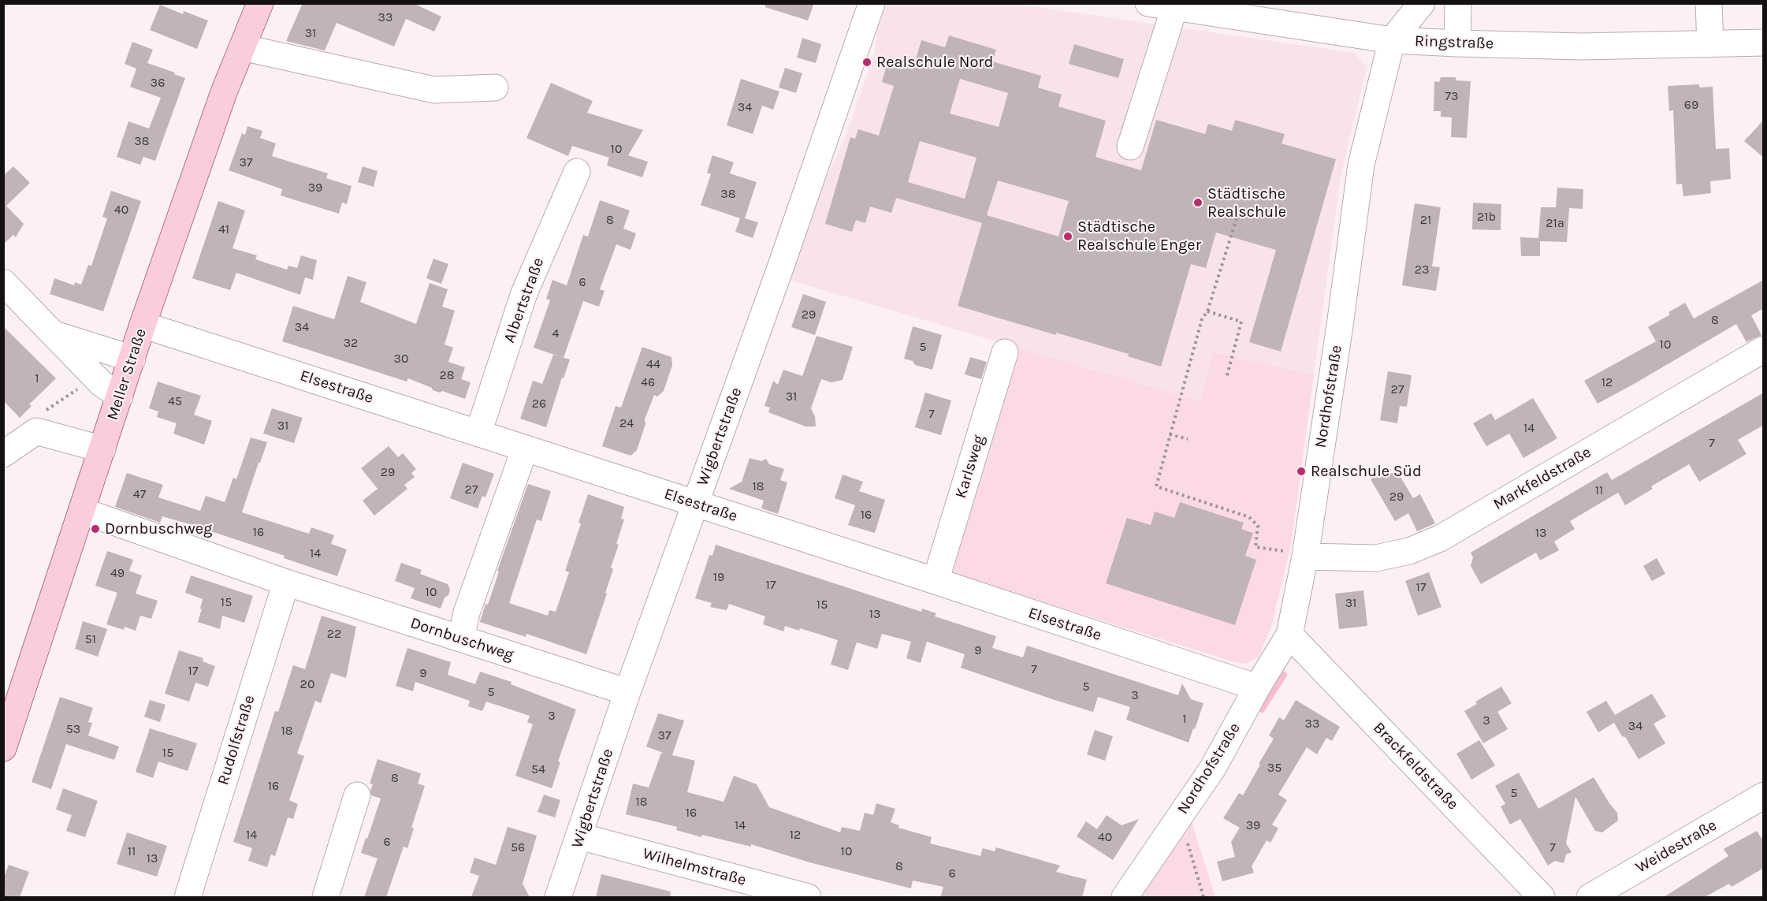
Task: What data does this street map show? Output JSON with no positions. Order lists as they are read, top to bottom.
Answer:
{
  "streets": {
    "main road": ["Meller Straße"],
    "street": [
      "Ringstraße",
      "Albertstraße",
      "Elsestraße",
      "Nordhofstraße",
      "Wigbertstraße",
      "Karlsweg",
      "Markfeldstraße",
      "Dornbuschweg",
      "Rudolfstraße",
      "Brackfeldstraße",
      "Weidestraße",
      "Wilhelmstraße"
    ]
  },
  "crossings": [
    ["Ringstraße", "Nordhofstraße"],
    ["Albertstraße", "Elsestraße"],
    ["Meller Straße", "Elsestraße"],
    ["Meller Straße", "Dornbuschweg"],
    ["Elsestraße", "Nordhofstraße"],
    ["Elsestraße", "Wigbertstraße"],
    ["Elsestraße", "Karlsweg"],
    ["Nordhofstraße", "Markfeldstraße"],
    ["Nordhofstraße", "Brackfeldstraße"],
    ["Wigbertstraße", "Dornbuschweg"],
    ["Wigbertstraße", "Wilhelmstraße"],
    ["Dornbuschweg", "Rudolfstraße"]
  ],
  "places": [
    "Realschule Nord",
    "Städtische Realschule",
    "Städtische Realschule Enger",
    "Realschule Süd",
    "Dornbuschweg"
  ],
  "house_numbers": [
    "33",
    "31",
    "36",
    "73",
    "69",
    "34",
    "38",
    "10",
    "37",
    "39",
    "38",
    "40",
    "21b",
    "8",
    "21",
    "21a",
    "41",
    "23",
    "6",
    "29",
    "8",
    "34",
    "4",
    "32",
    "10",
    "5",
    "30",
    "44",
    "28",
    "1",
    "46",
    "12",
    "27",
    "31",
    "45",
    "26",
    "7",
    "24",
    "31",
    "14",
    "7",
    "29",
    "18",
    "27",
    "11",
    "47",
    "29",
    "16",
    "16",
    "13",
    "14",
    "49",
    "19",
    "17",
    "17",
    "10",
    "15",
    "31",
    "15",
    "13",
    "22",
    "51",
    "9",
    "7",
    "17",
    "9",
    "20",
    "5",
    "5",
    "3",
    "3",
    "1",
    "3",
    "33",
    "34",
    "53",
    "18",
    "37",
    "15",
    "35",
    "54",
    "8",
    "16",
    "5",
    "18",
    "16",
    "14",
    "39",
    "14",
    "12",
    "40",
    "6",
    "56",
    "7",
    "11",
    "10",
    "13",
    "8",
    "6"
  ]
}
